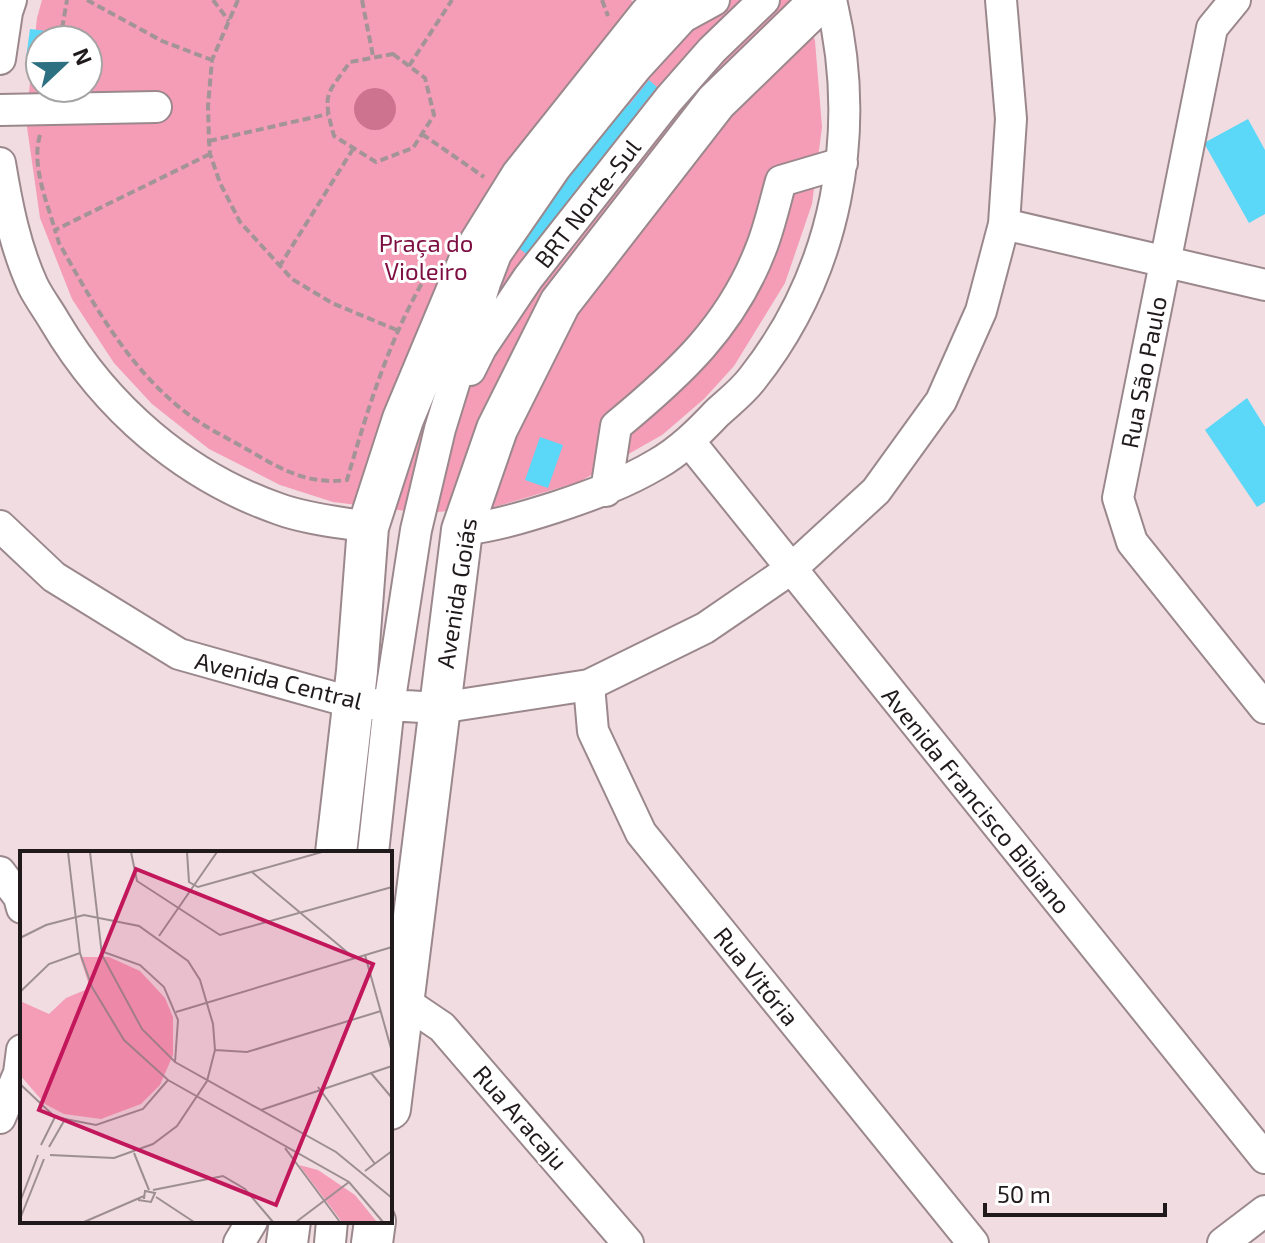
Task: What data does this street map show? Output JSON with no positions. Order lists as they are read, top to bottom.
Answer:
{
  "streets": {
    "main road": ["Avenida Goiás"],
    "street": [
      "BRT Norte-Sul",
      "Rua São Paulo",
      "Avenida Central",
      "Avenida Francisco Bibiano",
      "Rua Vitória",
      "Rua Aracaju"
    ]
  },
  "crossings": [
    ["BRT Norte-Sul", "Avenida Central"],
    ["Avenida Goiás", "Avenida Central"],
    ["Avenida Goiás", "Rua Aracaju"],
    ["Avenida Central", "Avenida Francisco Bibiano"],
    ["Avenida Central", "Rua Vitória"]
  ],
  "parks": ["Praça do Violeiro"],
  "scale_bar": "50 m",
  "north": "right"
}
